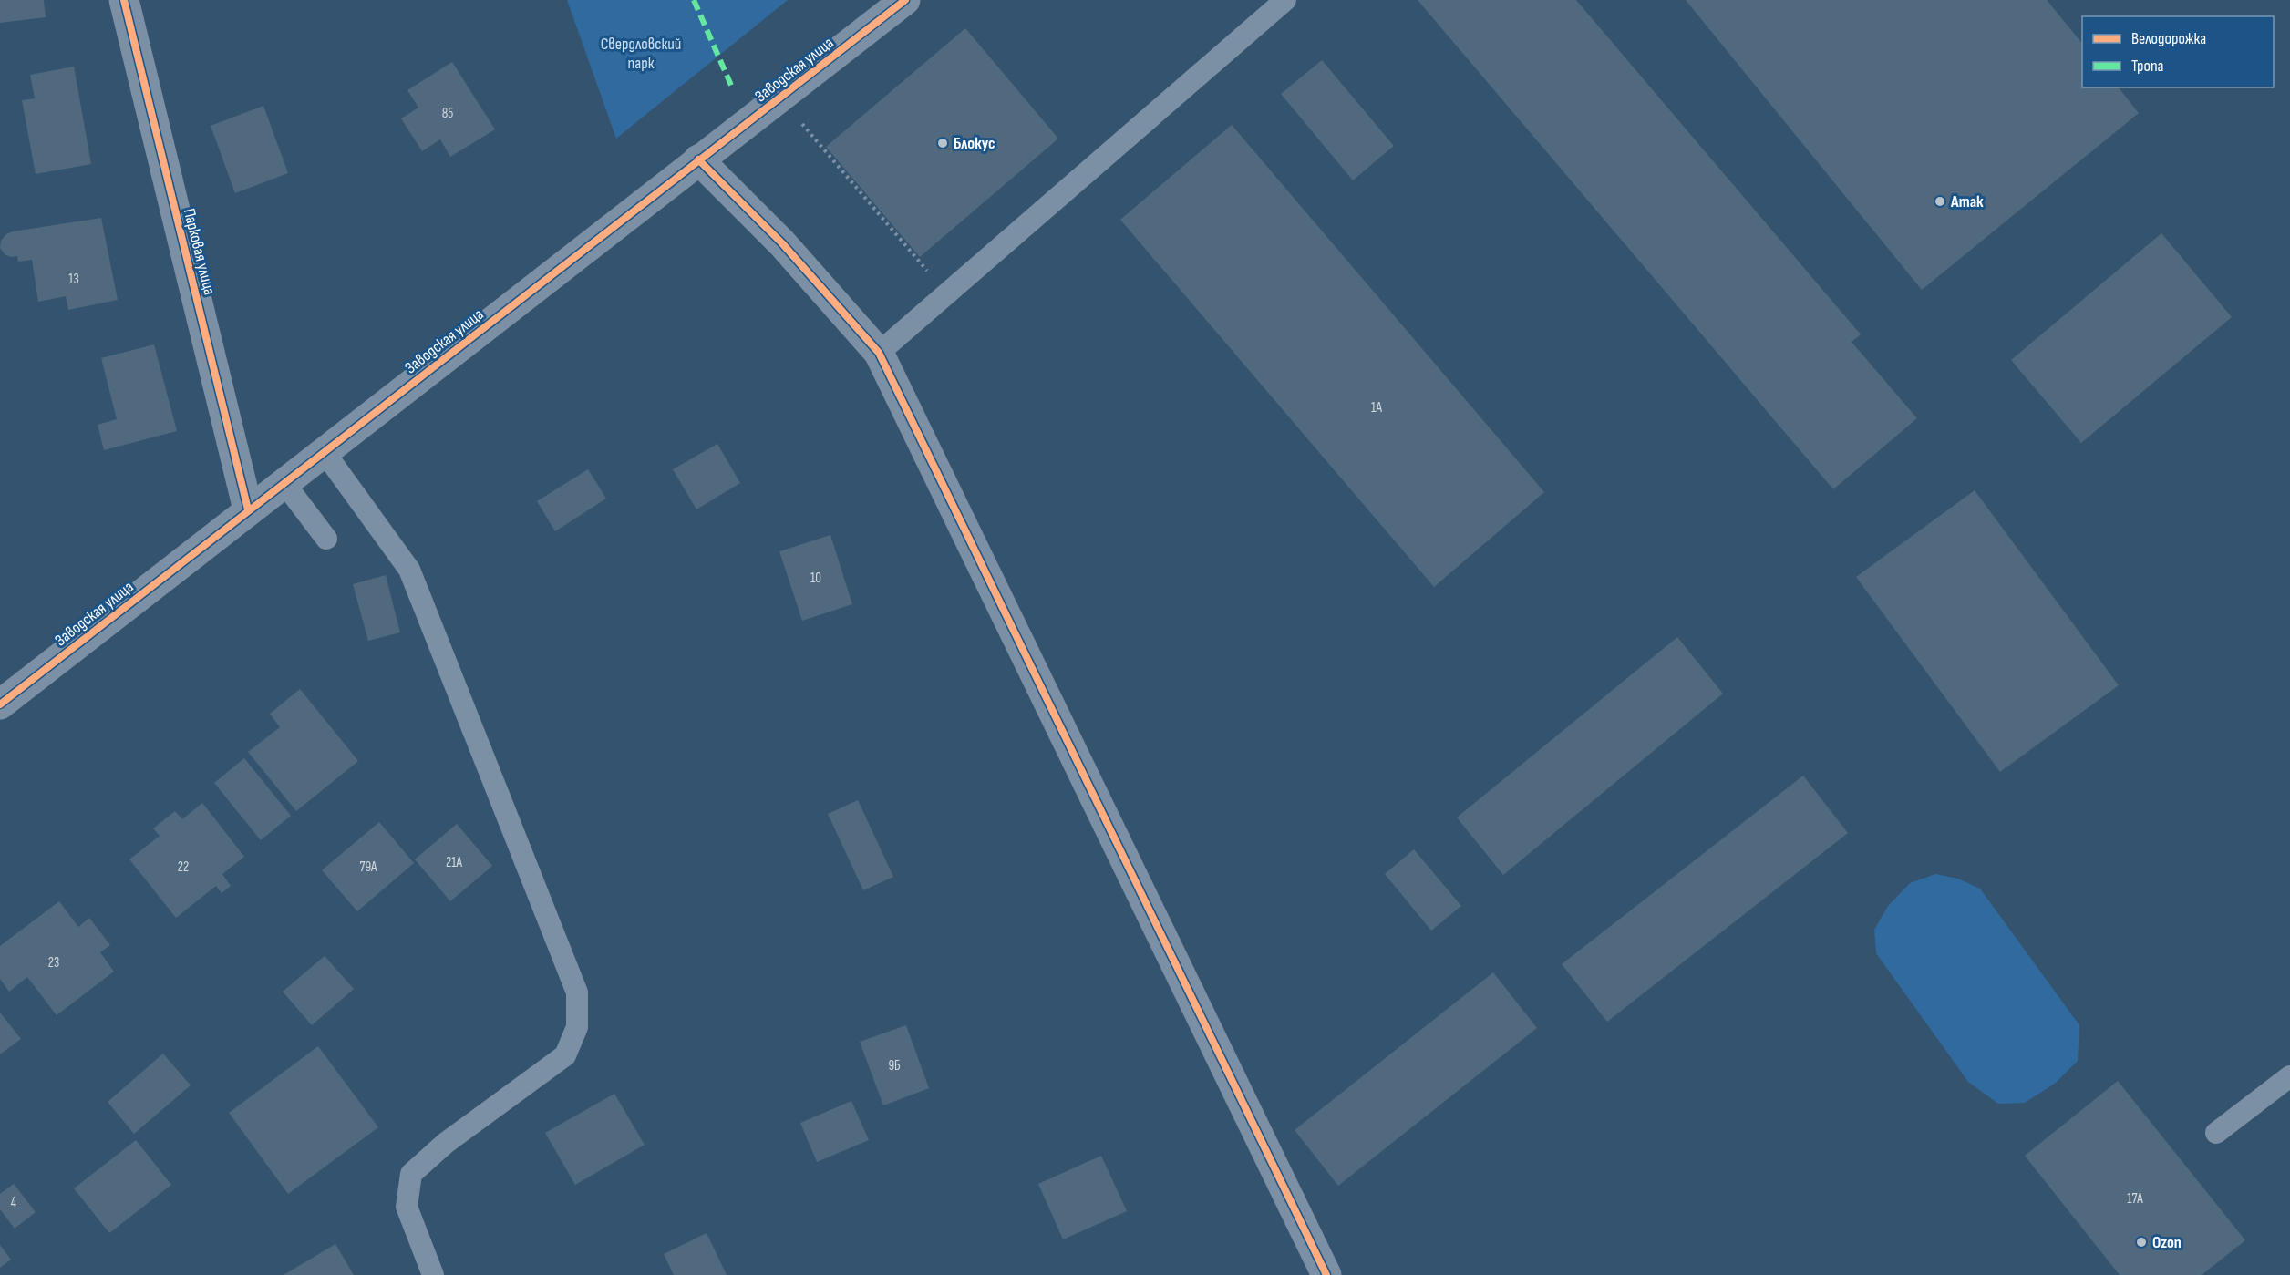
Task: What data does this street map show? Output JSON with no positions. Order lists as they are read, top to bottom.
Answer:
{
  "streets": {
    "street": ["Заводская улица", "Парковая улица"]
  },
  "crossings": [
    ["Заводская улица", "Парковая улица"]
  ],
  "parks": ["Свердловский парк"],
  "places": ["Блокус", "Атак", "Ozon"],
  "house_numbers": [
    "85",
    "13",
    "1А",
    "10",
    "21А",
    "22",
    "79А",
    "23",
    "9Б",
    "17А",
    "4"
  ],
  "legend": ["Велодорожка", "Тропа"]
}
